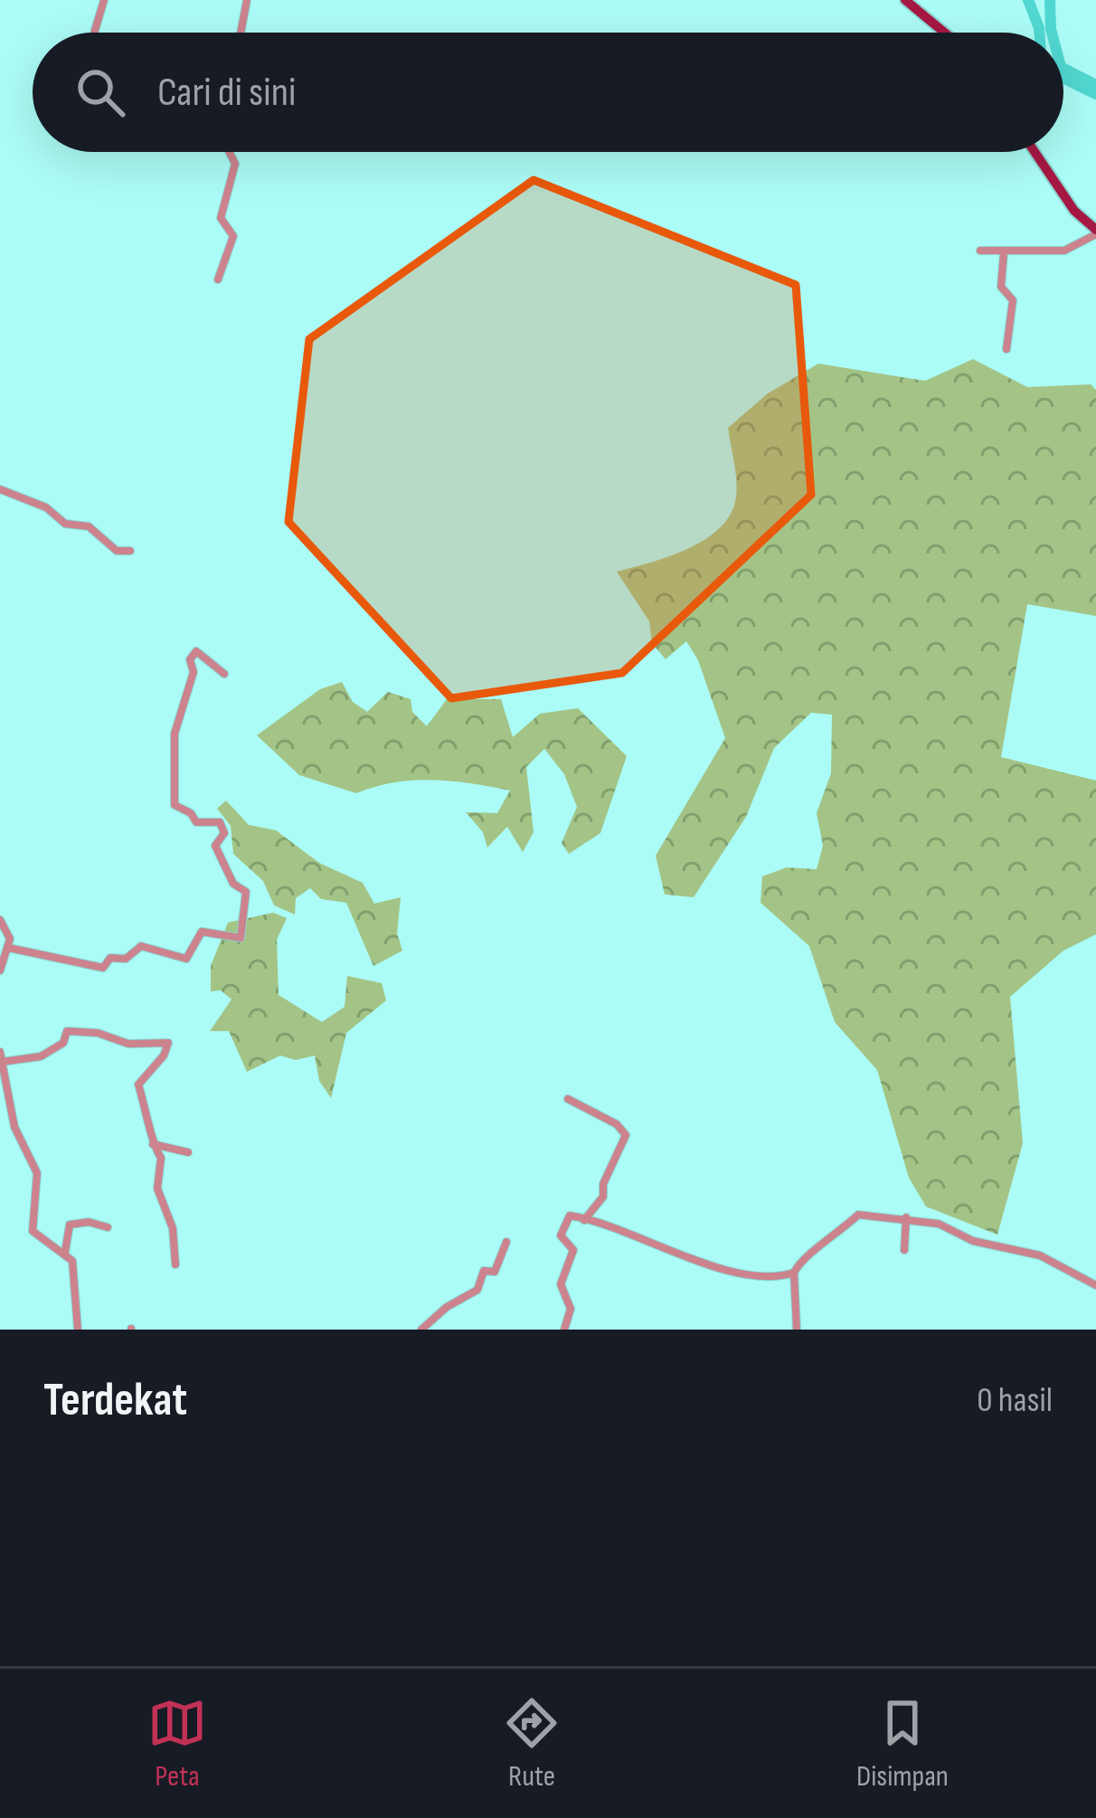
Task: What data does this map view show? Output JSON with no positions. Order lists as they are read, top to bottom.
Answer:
{
  "page": {
    "search": "Cari di sini",
    "heading": ["Terdekat", "0 hasil"],
    "nav": ["Peta", "Rute", "Disimpan"]
  }
}
